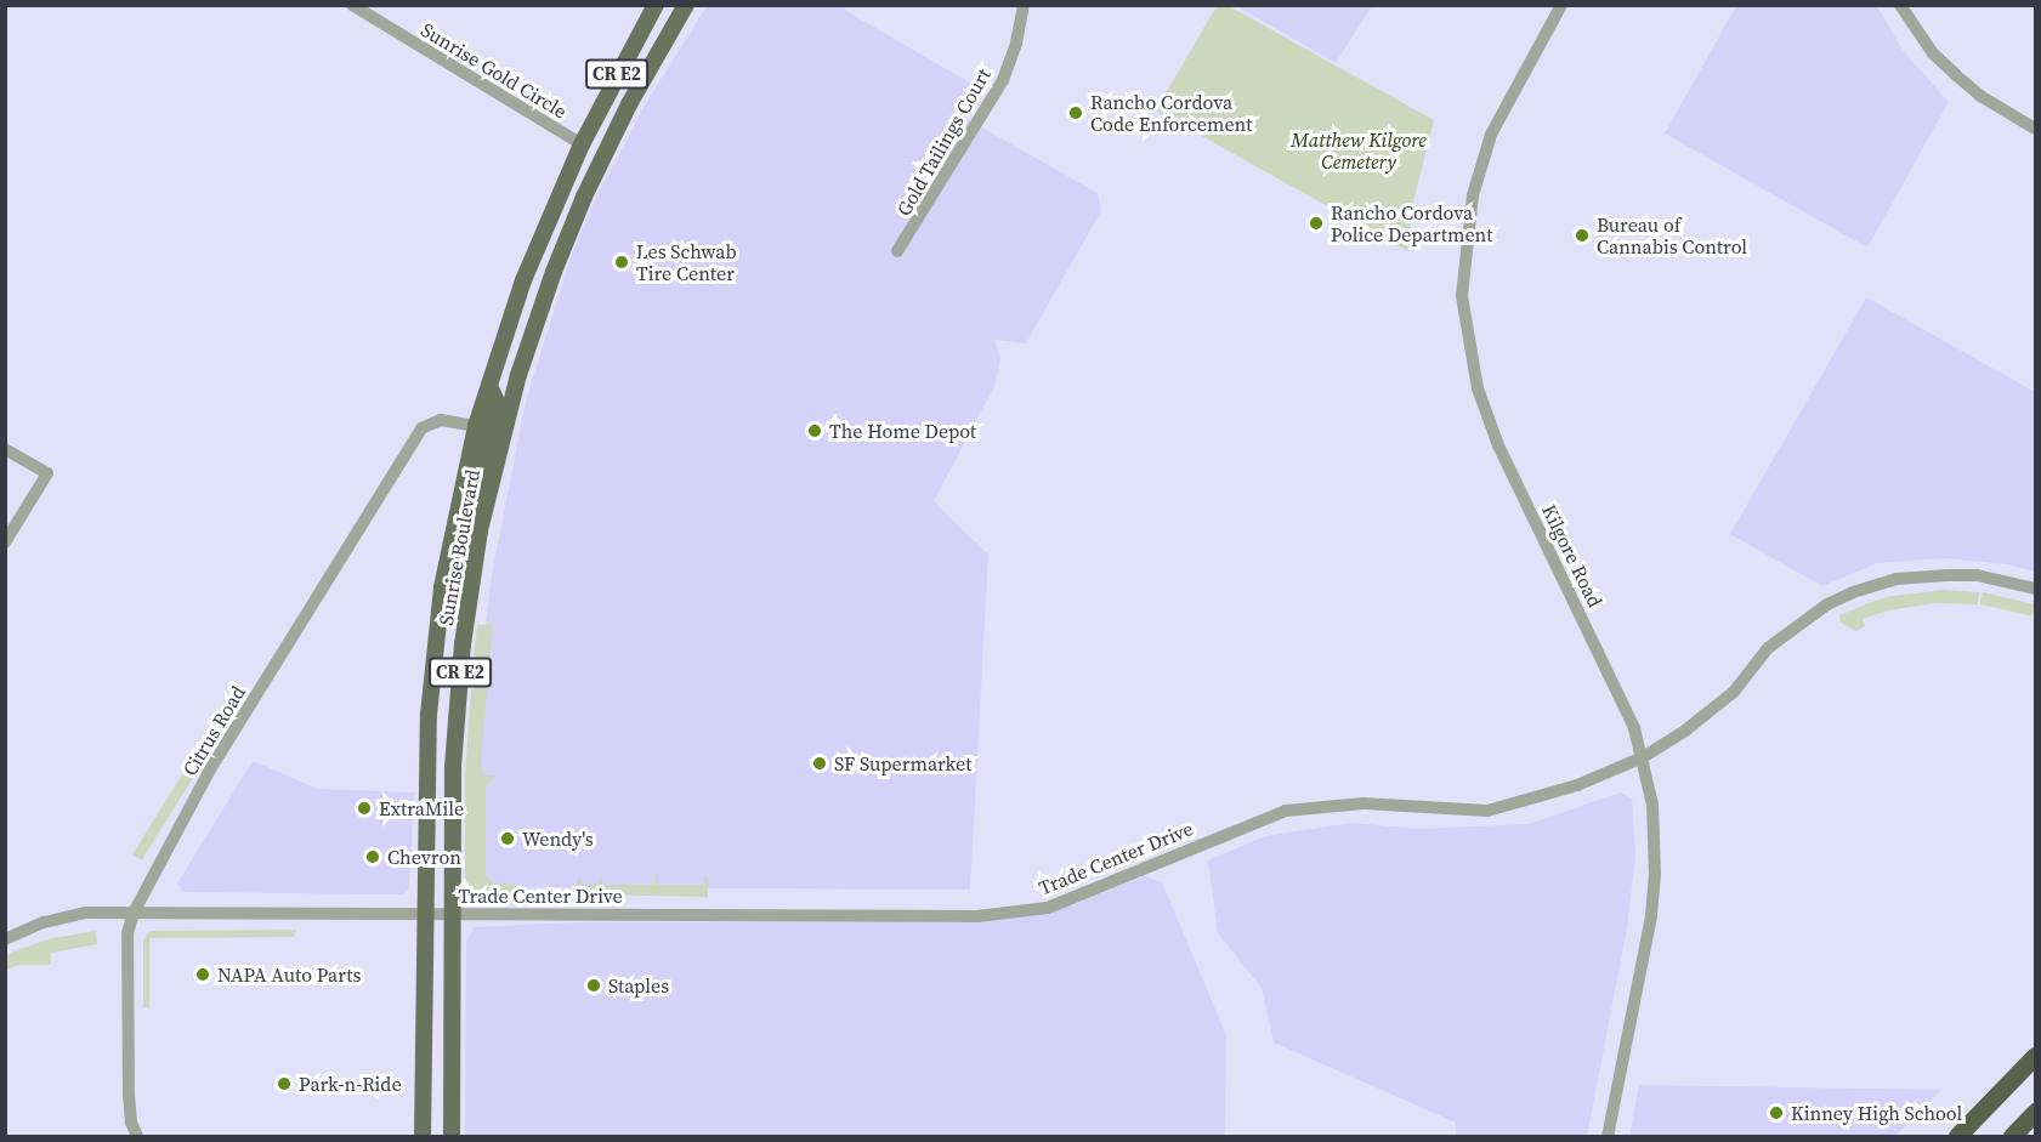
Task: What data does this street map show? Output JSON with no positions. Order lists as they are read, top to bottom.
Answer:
{
  "streets": {
    "main road": ["CR E2", "Sunrise Boulevard"],
    "street": [
      "Sunrise Gold Circle",
      "Gold Tailings Court",
      "Kilgore Road",
      "Citrus Road",
      "Trade Center Drive"
    ]
  },
  "crossings": [
    ["Sunrise Gold Circle", "Sunrise Boulevard"],
    ["Sunrise Boulevard", "Citrus Road"],
    ["Sunrise Boulevard", "Trade Center Drive"],
    ["Kilgore Road", "Trade Center Drive"],
    ["Citrus Road", "Trade Center Drive"]
  ],
  "parks": ["Matthew Kilgore Cemetery"],
  "places": [
    "Rancho Cordova Code Enforcement",
    "Rancho Cordova Police Department",
    "Bureau of Cannabis Control",
    "Les Schwab Tire Center",
    "The Home Depot",
    "SF Supermarket",
    "ExtraMile",
    "Wendy's",
    "Chevron",
    "NAPA Auto Parts",
    "Staples",
    "Park-n-Ride",
    "Kinney High School"
  ]
}
